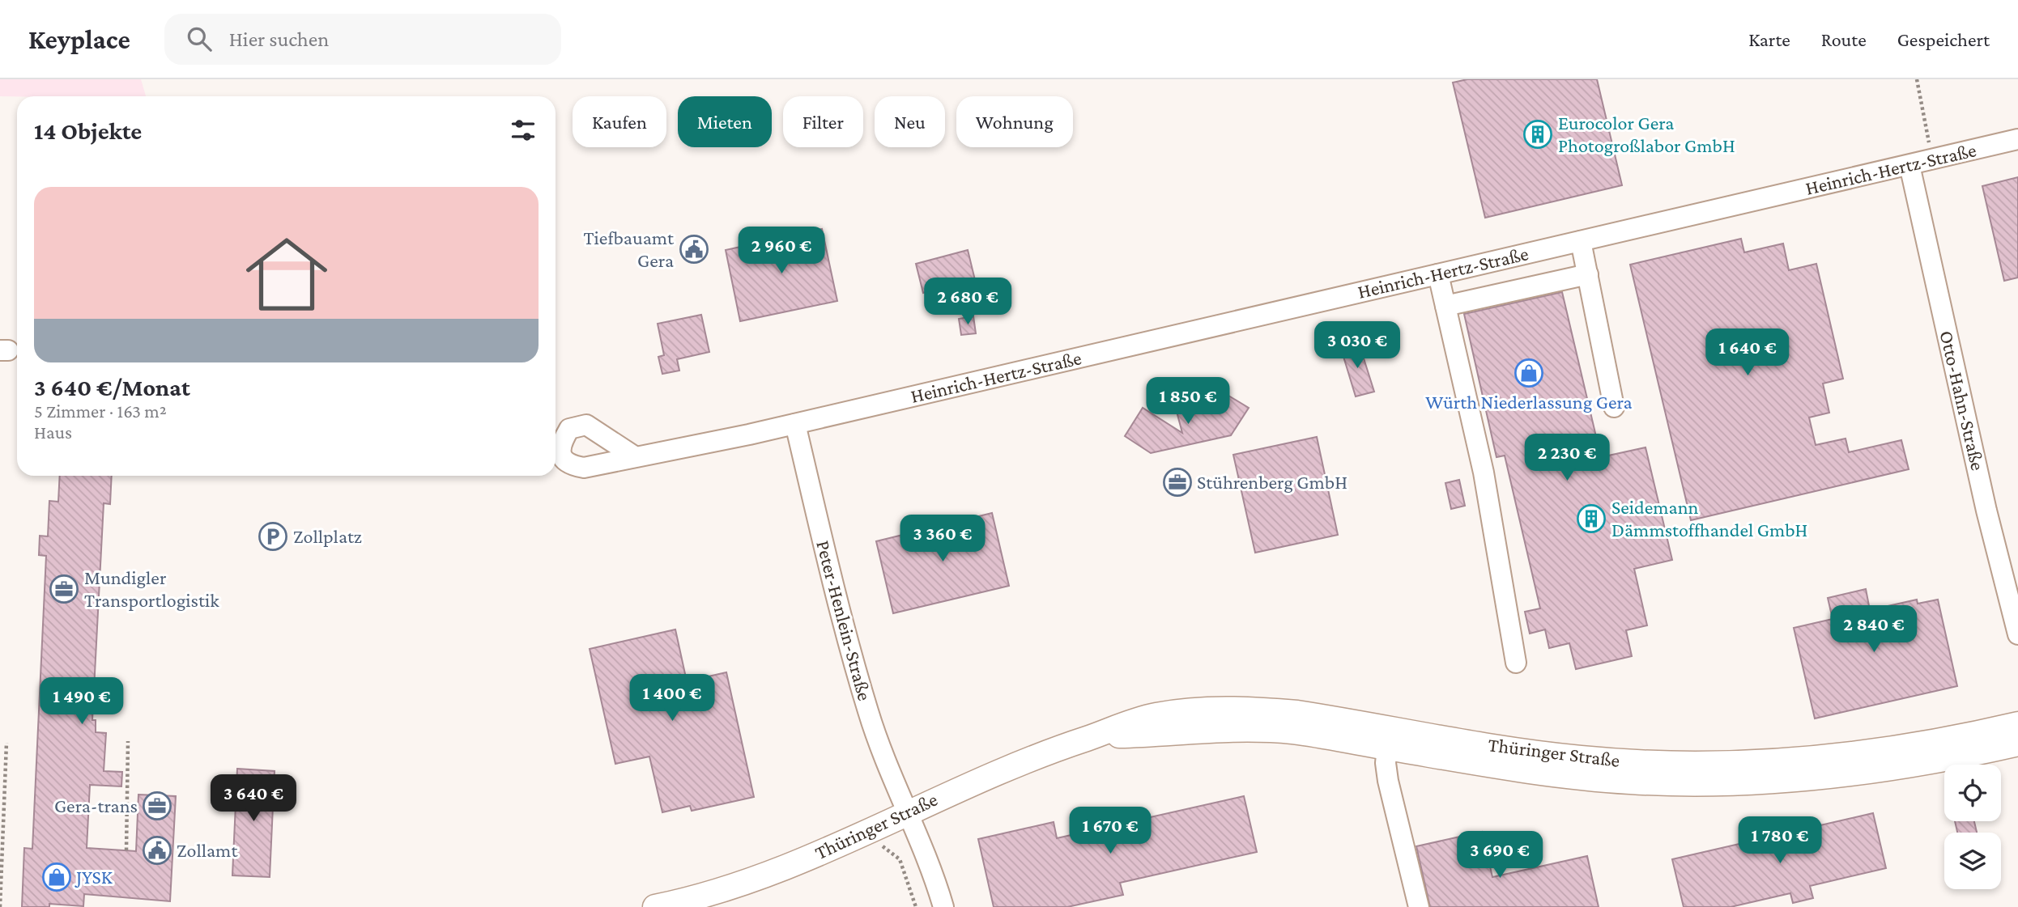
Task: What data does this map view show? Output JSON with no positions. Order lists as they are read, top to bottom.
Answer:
{
  "streets": {
    "main road": ["Thüringer Straße"],
    "street": ["Heinrich-Hertz-Straße", "Otto-Hahn-Straße", "Peter-Henlein-Straße"]
  },
  "crossings": [
    ["Heinrich-Hertz-Straße", "Otto-Hahn-Straße"],
    ["Heinrich-Hertz-Straße", "Peter-Henlein-Straße"],
    ["Peter-Henlein-Straße", "Thüringer Straße"]
  ],
  "places": {
    "building": ["Eurocolor Gera Photogroßlabor GmbH", "Seidemann Dämmstoffhandel GmbH"],
    "public building": ["Tiefbauamt Gera", "Zollamt"],
    "shop": ["Würth Niederlassung Gera", "JYSK"],
    "office": ["Stührenberg GmbH", "Mundigler Transportlogistik", "Gera-trans"],
    "parking": ["Zollplatz"]
  },
  "page": {
    "header": "Keyplace",
    "search": "Hier suchen",
    "nav": ["Karte", "Route", "Gespeichert"],
    "chip": [
      "Kaufen",
      "Mieten",
      "Filter",
      "Neu",
      "Wohnung"
    ],
    "heading": "14 Objekte",
    "list": [
      {
        "name": "3 640 €/Monat",
        "note": "5 Zimmer · 163 m² · Haus"
      }
    ],
    "price": [
      "2 960 €",
      "2 680 €",
      "3 030 €",
      "1 640 €",
      "1 850 €",
      "2 230 €",
      "3 360 €",
      "2 840 €",
      "1 400 €",
      "1 490 €",
      "3 640 €",
      "1 670 €",
      "1 780 €",
      "3 690 €"
    ]
  }
}
